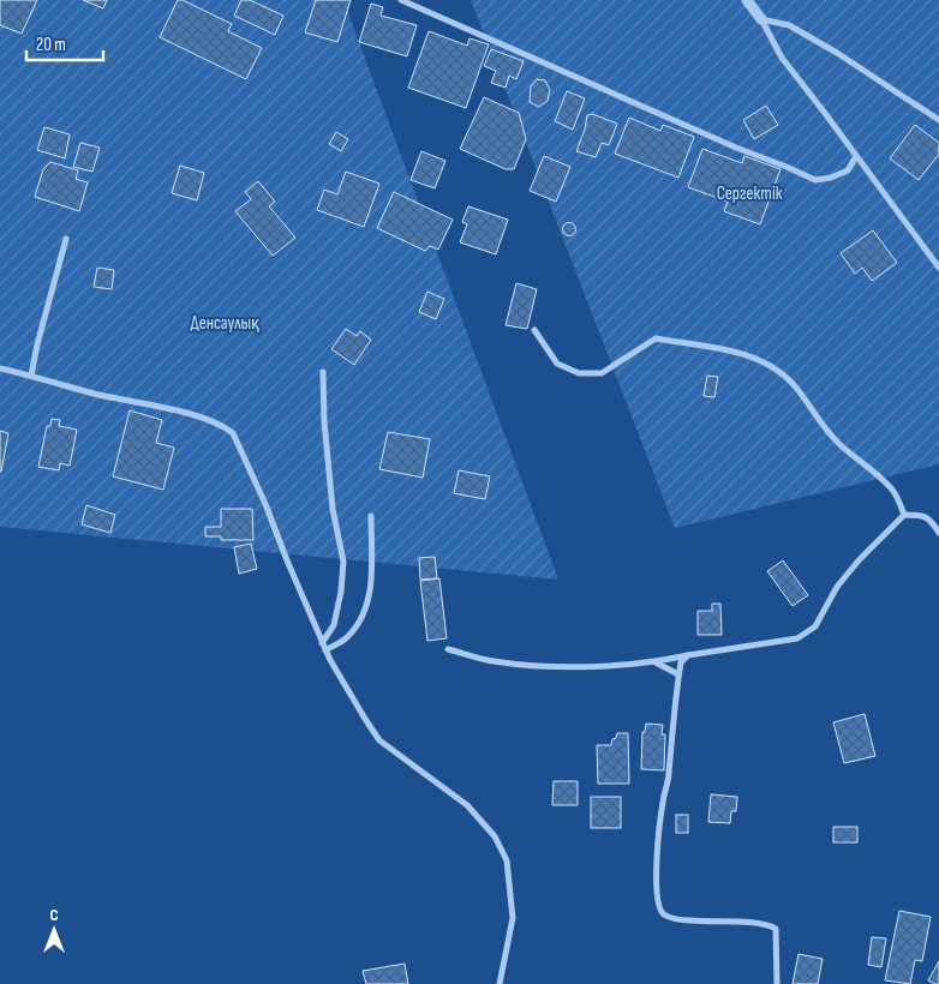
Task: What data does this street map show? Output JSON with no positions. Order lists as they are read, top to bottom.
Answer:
{
  "parks": ["Сергектік", "Денсаулық"],
  "scale_bar": "20 m",
  "north": "top"
}
